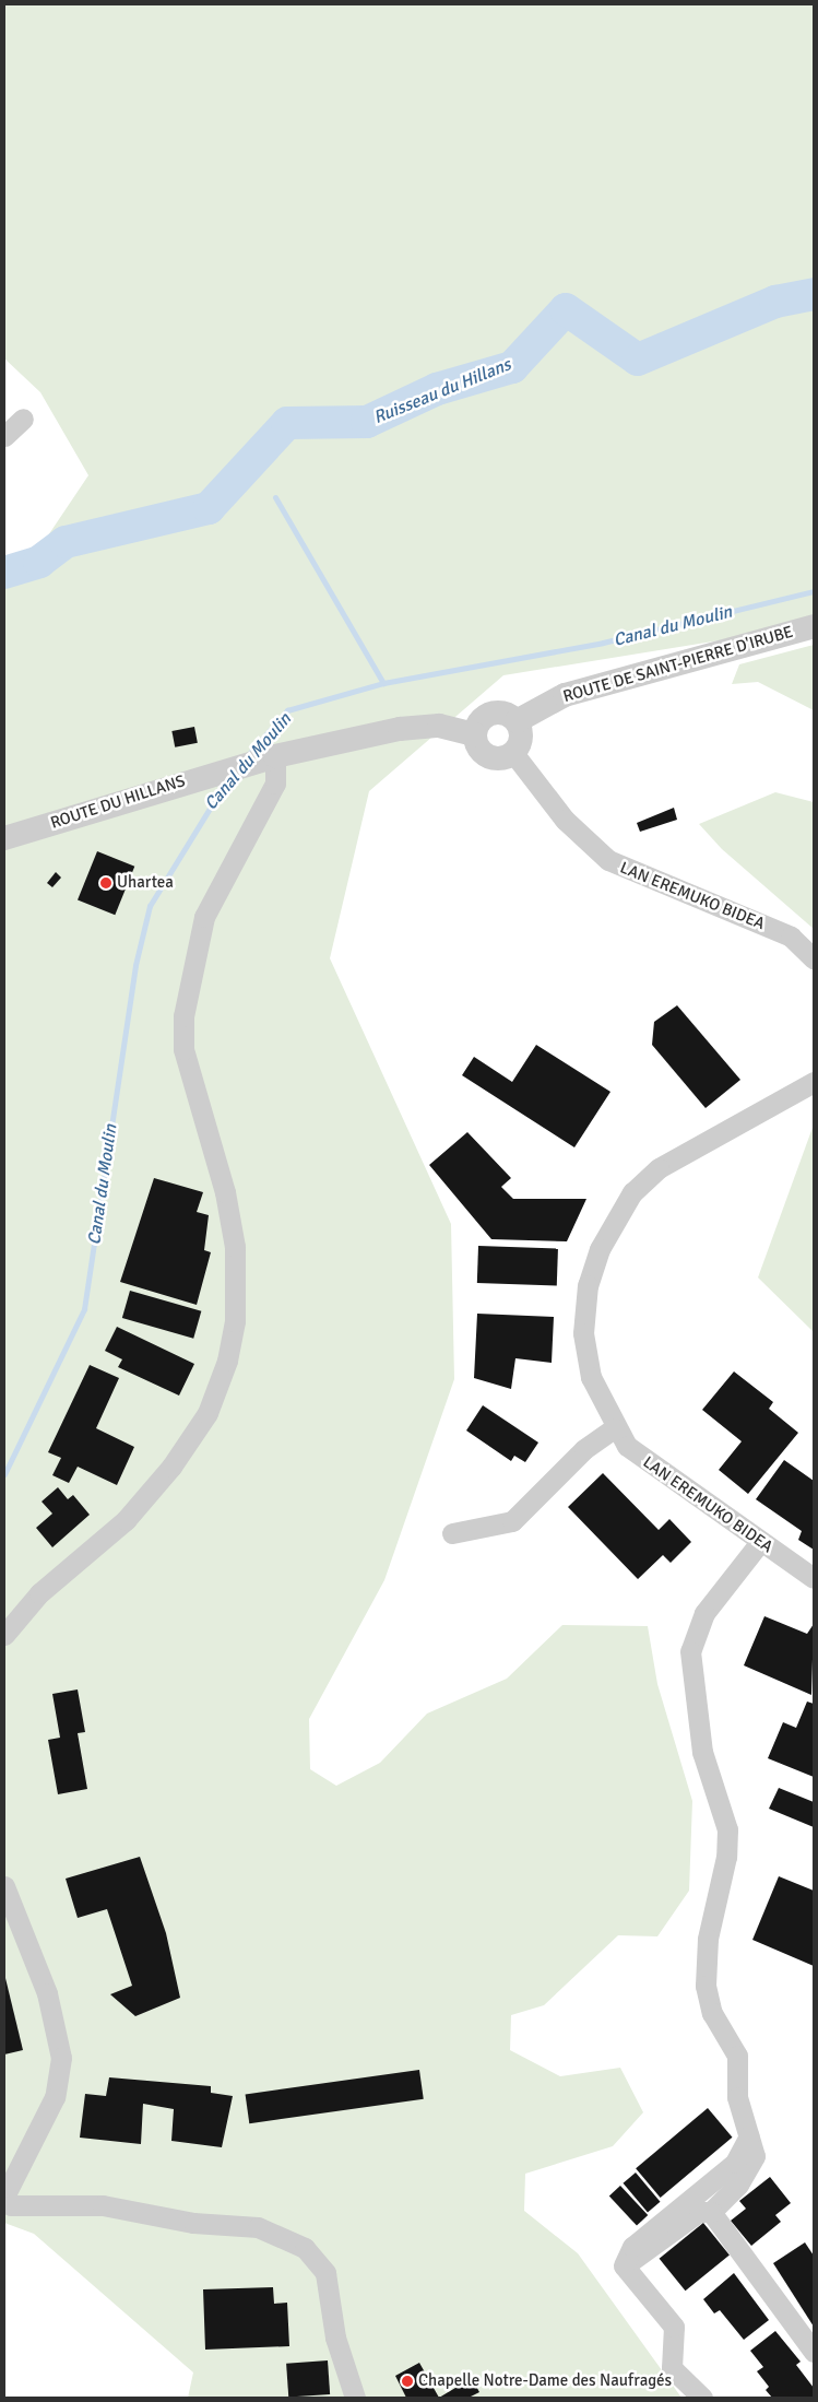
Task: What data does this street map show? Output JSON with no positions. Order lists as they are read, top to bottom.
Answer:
{
  "streets": {
    "street": ["ROUTE DE SAINT-PIERRE D'IRUBE", "ROUTE DU HILLANS", "LAN EREMUKO BIDEA"]
  },
  "crossings": [
    ["ROUTE DE SAINT-PIERRE D'IRUBE", "LAN EREMUKO BIDEA"]
  ],
  "water": ["Ruisseau du Hillans", "Canal du Moulin"],
  "places": ["Uhartea", "Chapelle Notre-Dame des Naufragés"]
}
